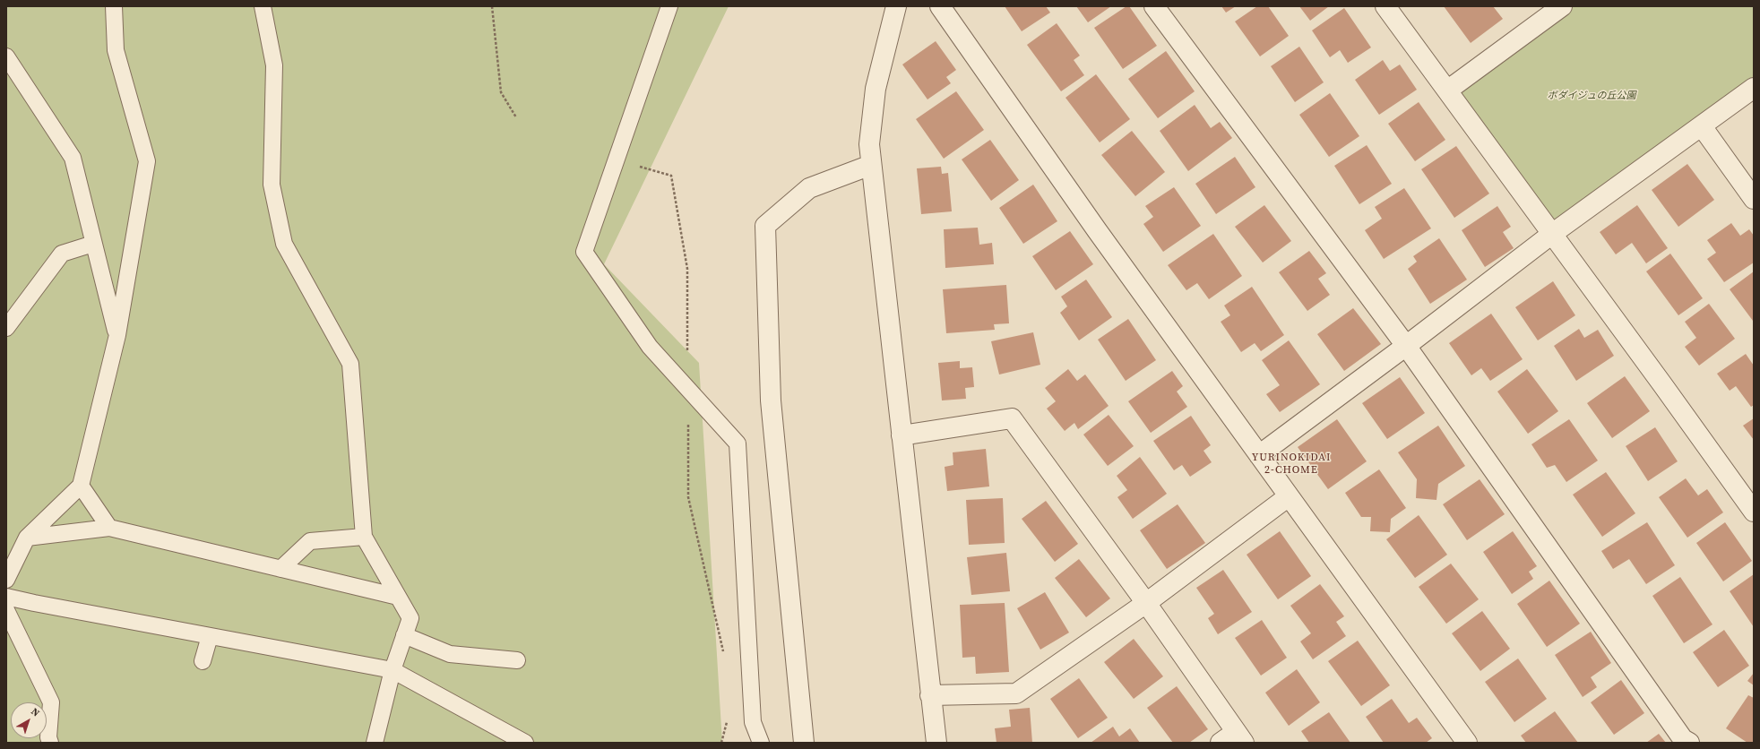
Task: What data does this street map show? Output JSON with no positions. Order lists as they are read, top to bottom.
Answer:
{
  "districts": ["YURINOKIDAI 2-CHOME"],
  "parks": ["ボダイジュの丘公園"],
  "north": "top right"
}
